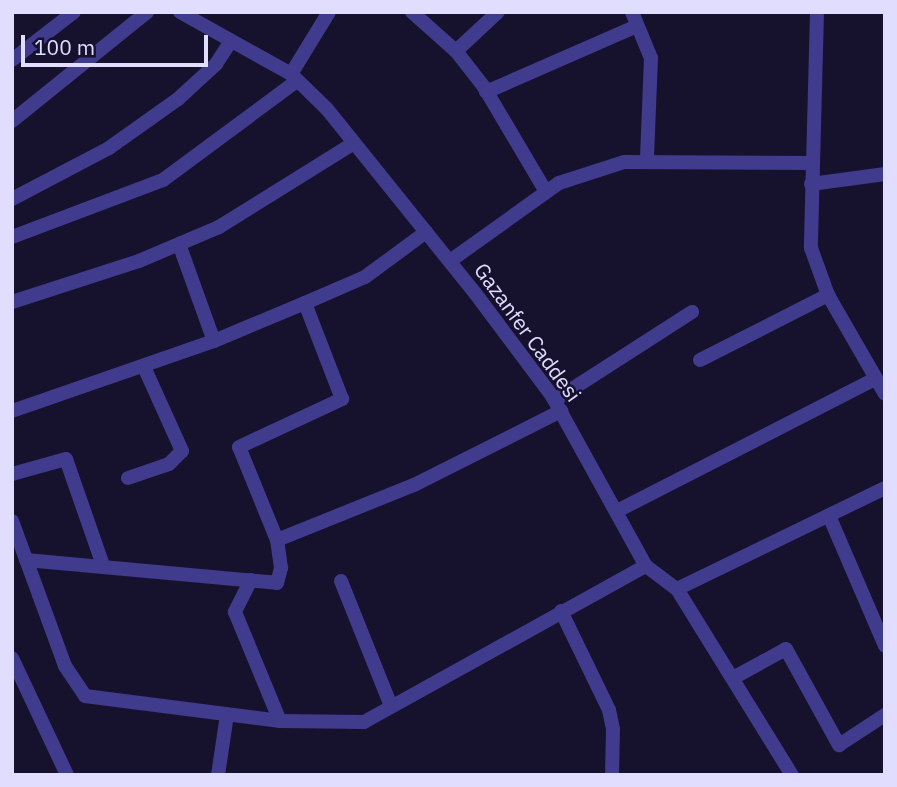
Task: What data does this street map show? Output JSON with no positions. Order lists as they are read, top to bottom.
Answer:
{
  "streets": {
    "street": ["Gazanfer Caddesi"]
  },
  "scale_bar": "100 m"
}
